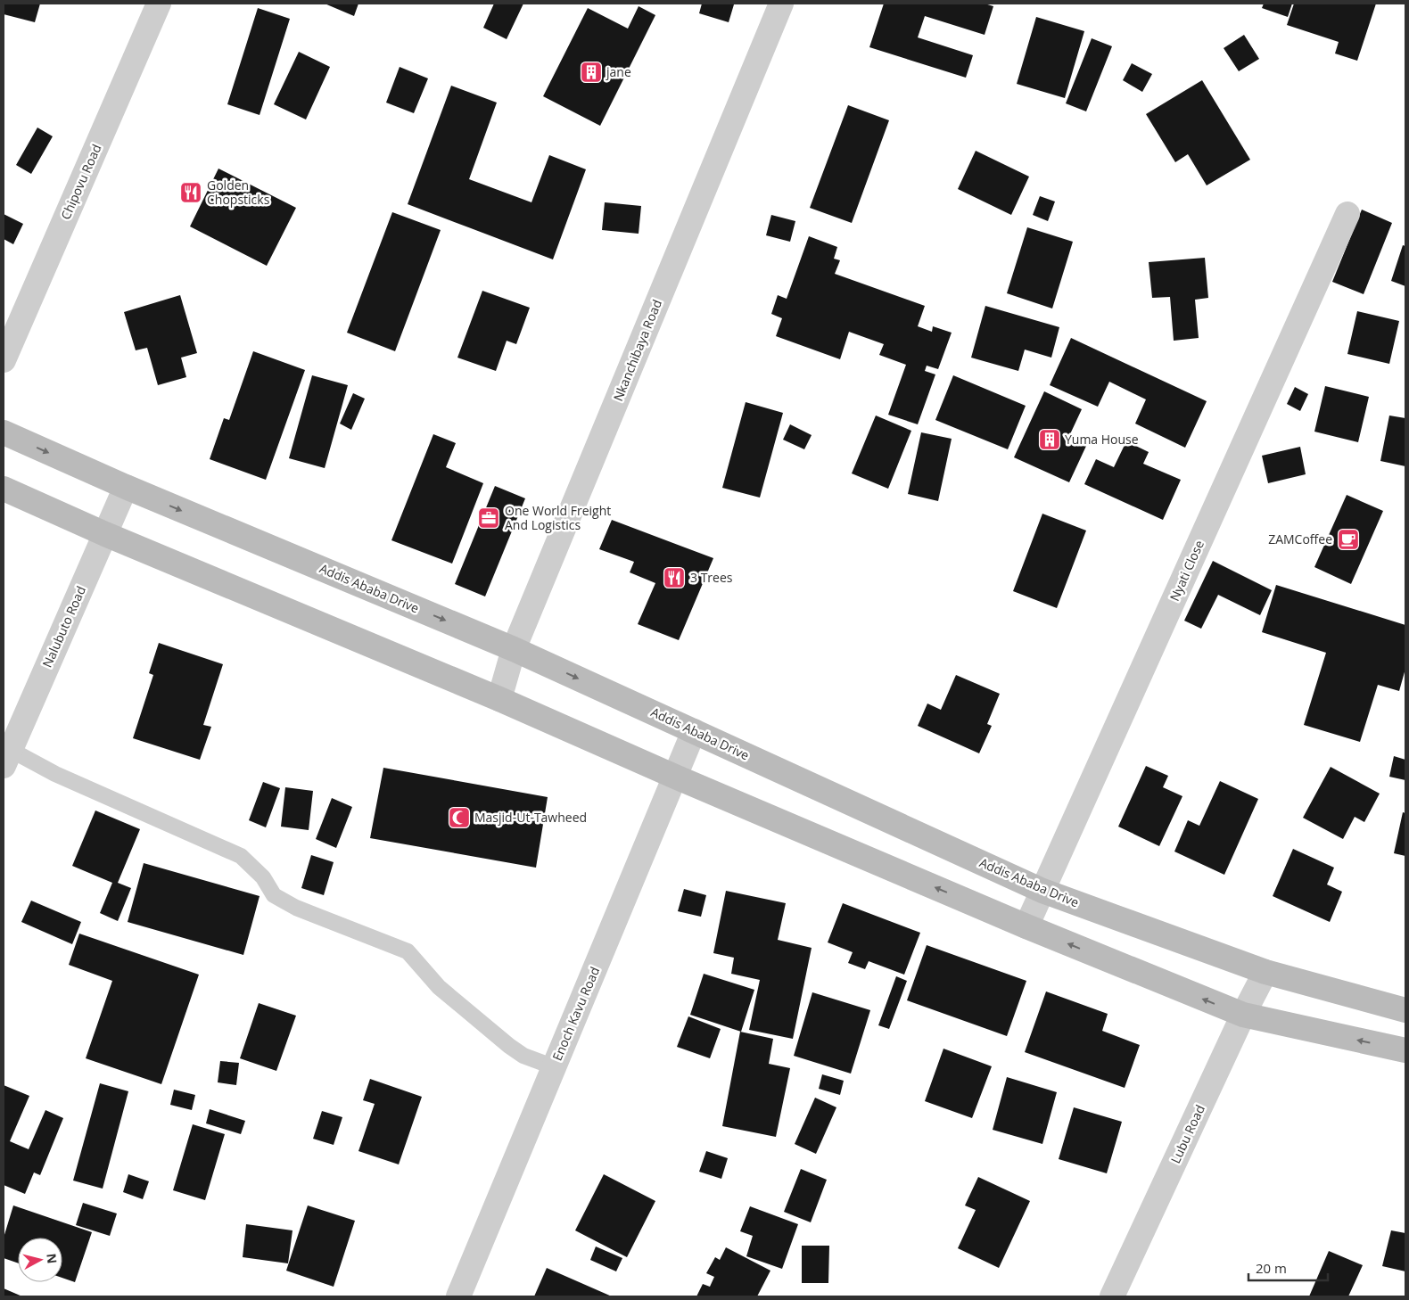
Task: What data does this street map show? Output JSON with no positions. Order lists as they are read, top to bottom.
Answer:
{
  "streets": {
    "main road": ["Addis Ababa Drive"],
    "street": [
      "Chipovu Road",
      "Nkanchibaya Road",
      "Nyati Close",
      "Nalubuto Road",
      "Enoch Kavu Road",
      "Lubu Road"
    ]
  },
  "crossings": [
    ["Nkanchibaya Road", "Addis Ababa Drive"],
    ["Nyati Close", "Addis Ababa Drive"],
    ["Addis Ababa Drive", "Nalubuto Road"],
    ["Addis Ababa Drive", "Enoch Kavu Road"],
    ["Addis Ababa Drive", "Lubu Road"]
  ],
  "places": {
    "building": ["jane", "Yuma House"],
    "restaurant": ["Golden Chopsticks", "3 Trees"],
    "office": ["One World Freight And Logistics"],
    "cafe": ["ZAMCoffee"],
    "mosque": ["Masjid-Ut-Tawheed"]
  },
  "scale_bar": "20 m",
  "north": "right"
}
